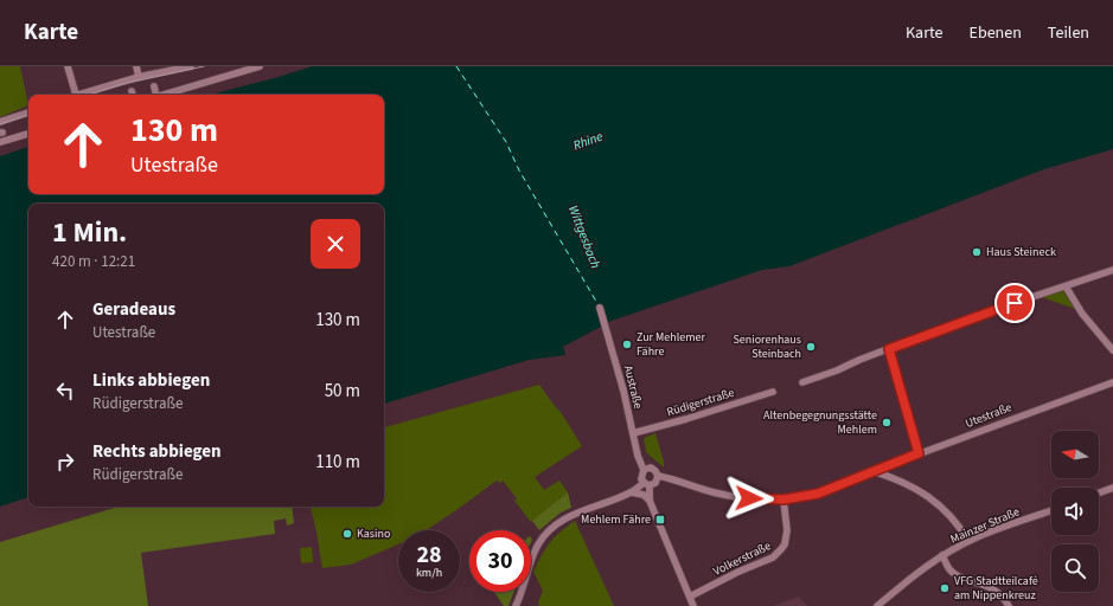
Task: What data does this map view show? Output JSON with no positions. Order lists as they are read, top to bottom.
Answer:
{
  "streets": {
    "street": [
      "Austraße",
      "Rüdigerstraße",
      "Utestraße",
      "Mainzer Straße",
      "Volkerstraße"
    ]
  },
  "crossings": [
    ["Austraße", "Rüdigerstraße"],
    ["Austraße", "Utestraße"],
    ["Austraße", "Volkerstraße"],
    ["Utestraße", "Volkerstraße"]
  ],
  "water": ["Rhine", "Wittgesbach"],
  "places": {
    "other": [
      "Haus Steineck",
      "Zur Mehlemer Fähre",
      "Seniorenhaus Steinbach",
      "Altenbegegnungsstätte Mehlem",
      "Kasino",
      "VFG Stadtteilcafé am Nippenkreuz"
    ],
    "transit": ["Mehlem Fähre"]
  },
  "north": "left",
  "page": {
    "header": "Karte",
    "nav": ["Karte", "Ebenen", "Teilen"],
    "turn": ["130 m", "Utestraße"],
    "heading": ["1 Min.", "420 m · 12:21"],
    "list": [
      {
        "name": "Geradeaus",
        "note": "Utestraße",
        "value": "130 m"
      },
      {
        "name": "Links abbiegen",
        "note": "Rüdigerstraße",
        "value": "50 m"
      },
      {
        "name": "Rechts abbiegen",
        "note": "Rüdigerstraße",
        "value": "110 m"
      }
    ],
    "speed": "28 km/h",
    "limit": "30"
  }
}
